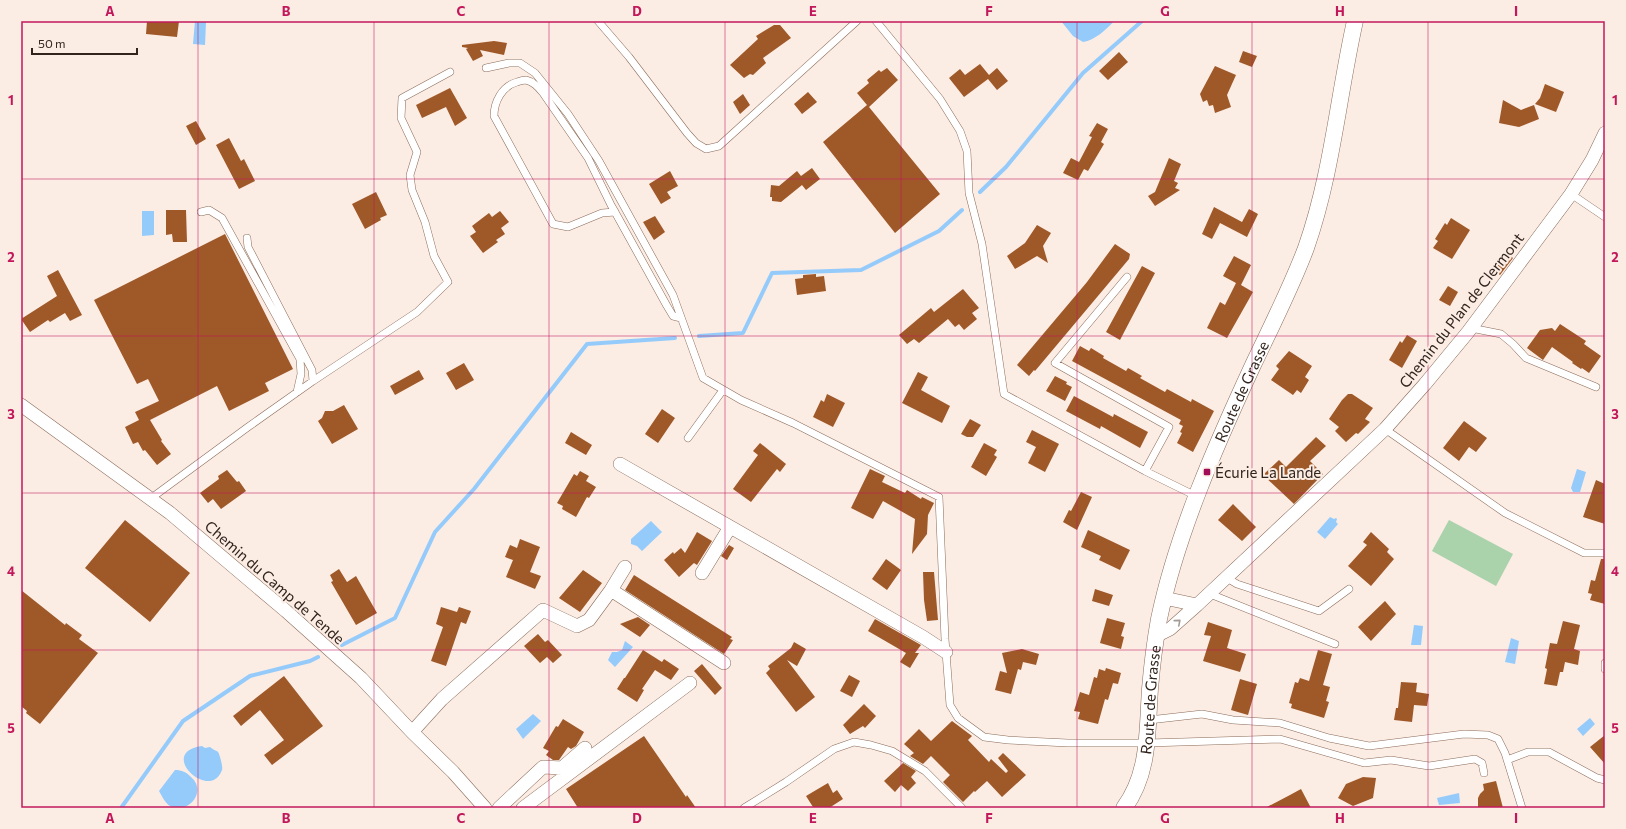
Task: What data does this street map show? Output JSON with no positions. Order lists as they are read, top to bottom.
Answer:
{
  "streets": {
    "street": ["Chemin du Plan de Clermont", "Route de Grasse", "Chemin du Camp de Tende"]
  },
  "crossings": [
    ["Chemin du Plan de Clermont", "Route de Grasse"]
  ],
  "places": {
    "transit": ["Écurie La Lande"]
  },
  "scale_bar": "50 m",
  "grid": {
    "columns": [
      "A",
      "B",
      "C",
      "D",
      "E",
      "F",
      "G",
      "H",
      "I"
    ],
    "rows": [
      "1",
      "2",
      "3",
      "4",
      "5"
    ]
  }
}
